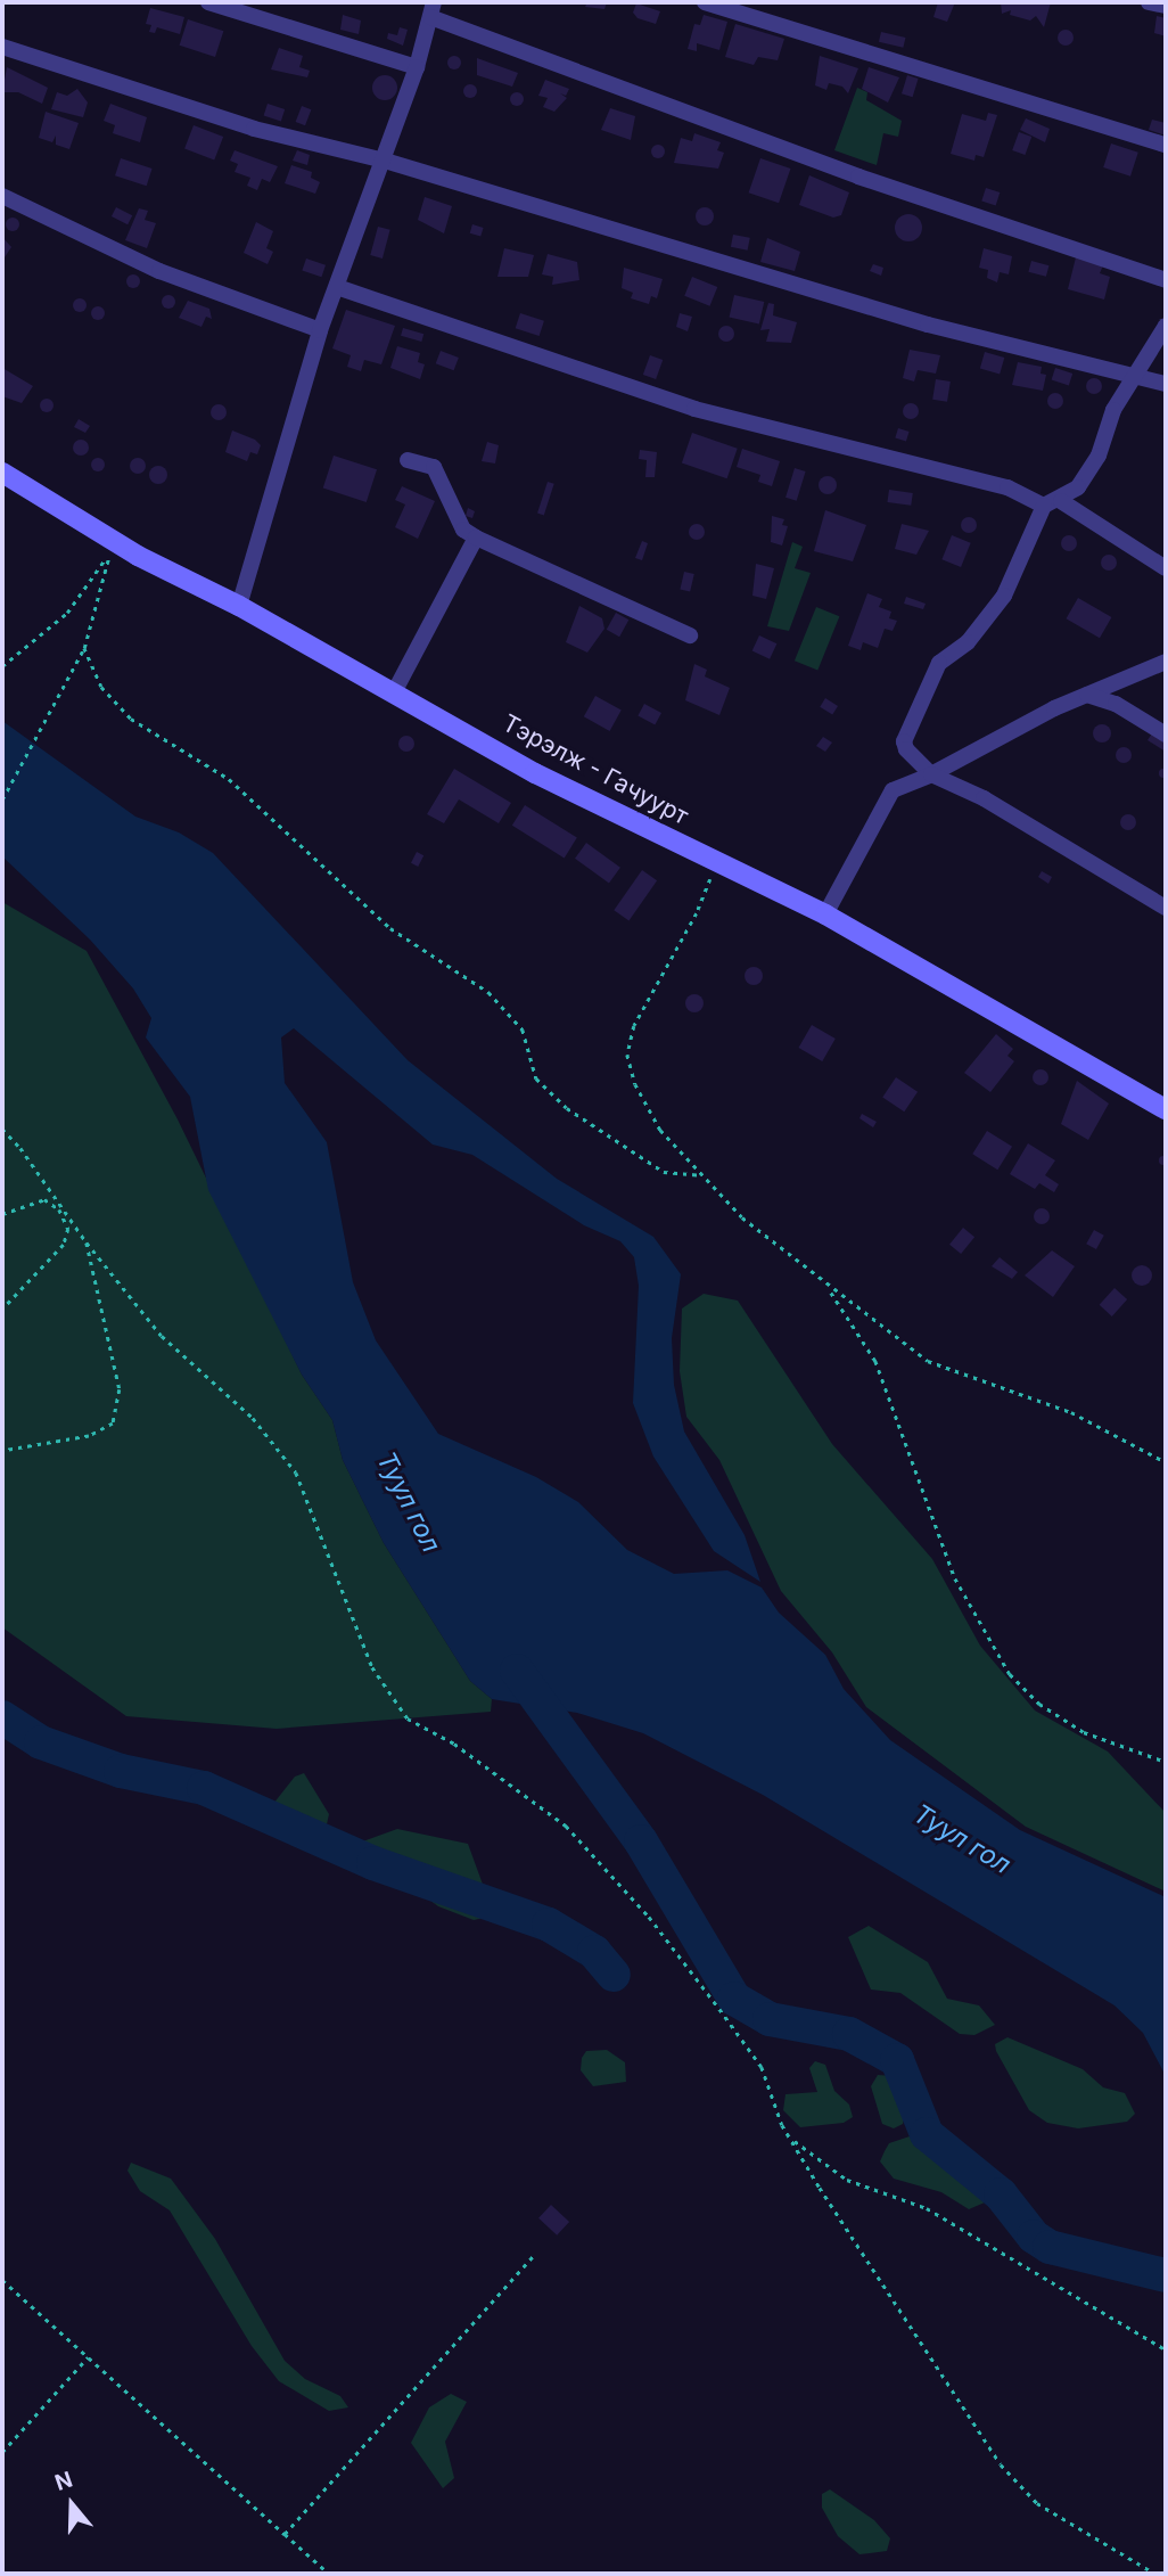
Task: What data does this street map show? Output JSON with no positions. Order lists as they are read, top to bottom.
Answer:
{
  "streets": {
    "main road": ["Тэрэлж - Гачуурт"]
  },
  "water": ["Туул гол"],
  "north": "top"
}
